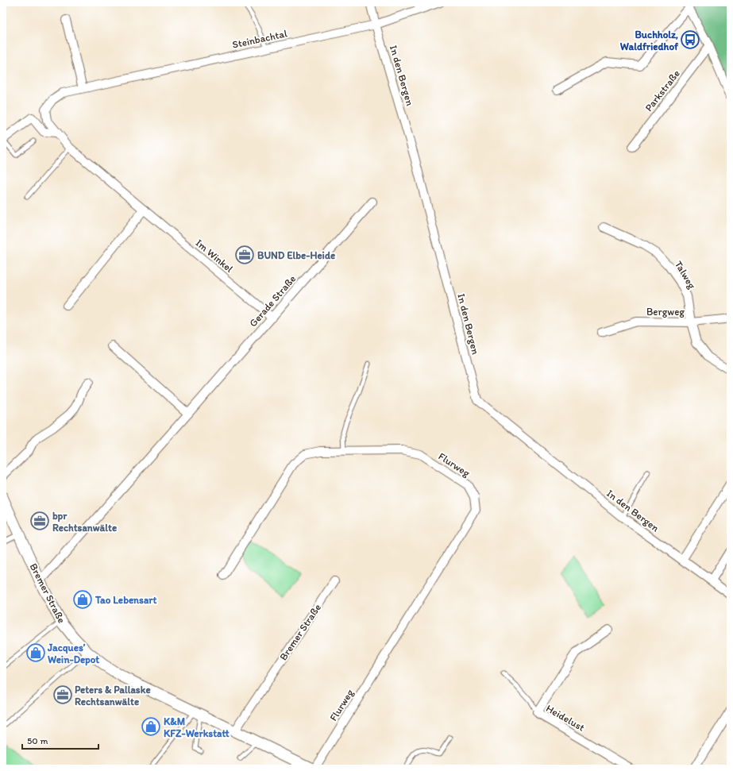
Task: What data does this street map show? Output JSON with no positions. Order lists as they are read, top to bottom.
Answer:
{
  "streets": {
    "street": [
      "Steinbachtal",
      "In den Bergen",
      "Parkstraße",
      "Im Winkel",
      "Talweg",
      "Gerade Straße",
      "Bergweg",
      "Flurweg",
      "Bremer Straße",
      "Heidelust"
    ]
  },
  "crossings": [
    ["Steinbachtal", "In den Bergen"],
    ["Steinbachtal", "Im Winkel"],
    ["Im Winkel", "Gerade Straße"],
    ["Talweg", "Bergweg"],
    ["Gerade Straße", "Bremer Straße"],
    ["Flurweg", "Bremer Straße"]
  ],
  "places": {
    "bus stop": ["Buchholz, Waldfriedhof"],
    "office": ["BUND Elbe-Heide", "bpr Rechtsanwälte", "Peters & Pallaske Rechtsanwälte"],
    "shop": ["Tao Lebensart", "Jacques’ Wein-Depot", "K&M KFZ-Werkstatt"]
  },
  "scale_bar": "50 m"
}
